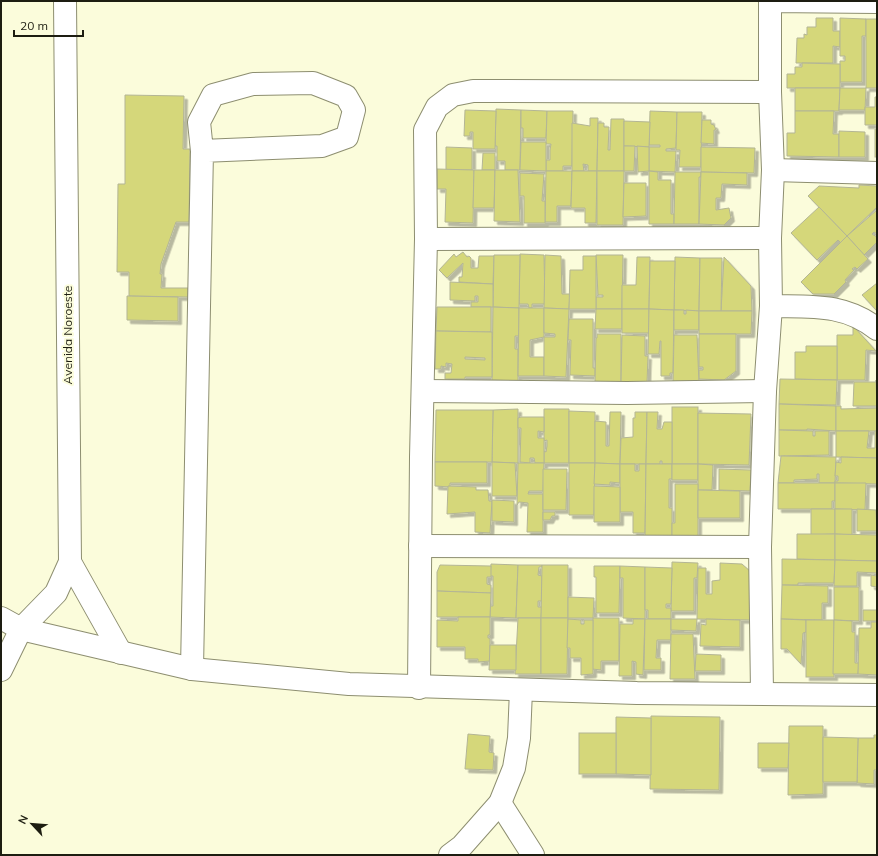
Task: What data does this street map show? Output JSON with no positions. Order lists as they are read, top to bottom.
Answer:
{
  "streets": {
    "street": ["Avenida Noroeste"]
  },
  "scale_bar": "20 m",
  "north": "top left"
}
